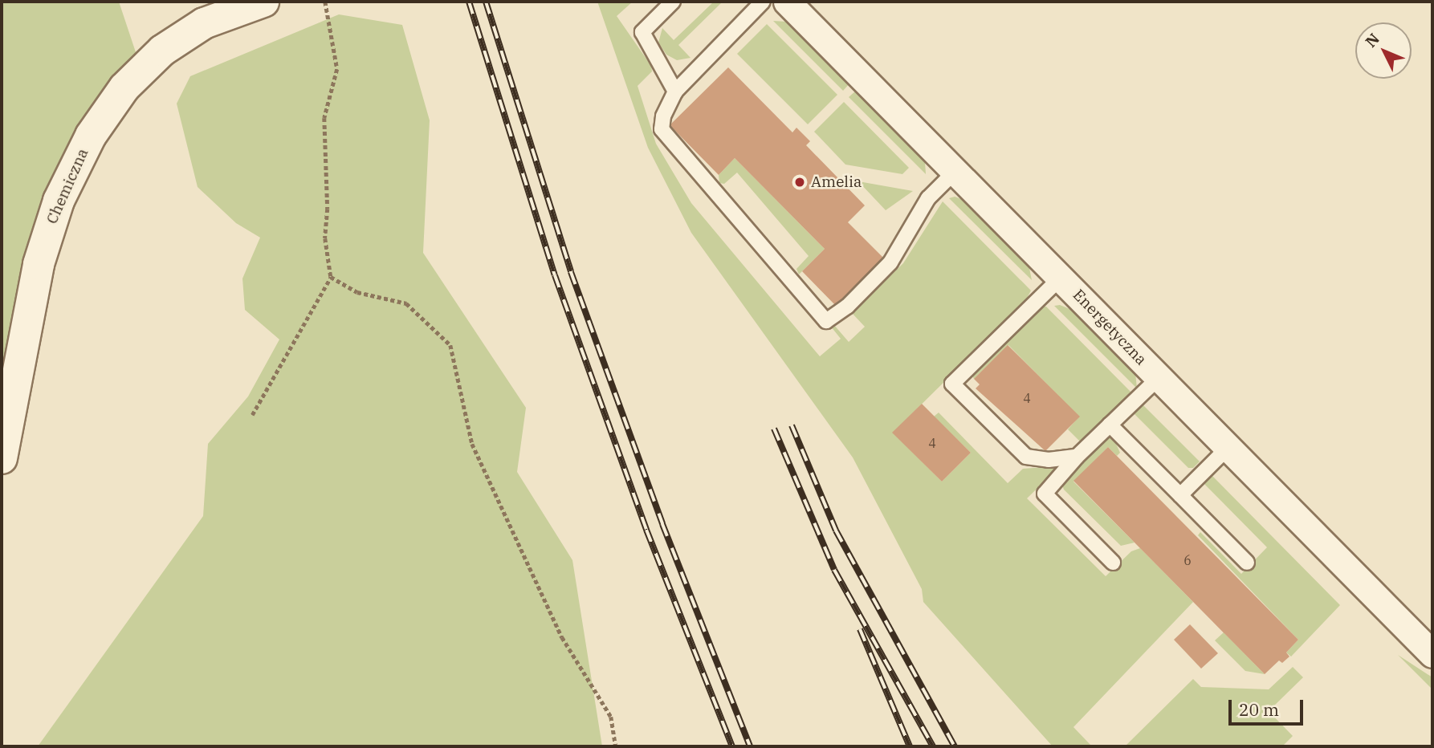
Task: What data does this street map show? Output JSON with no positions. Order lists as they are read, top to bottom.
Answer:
{
  "streets": {
    "street": ["Chemiczna", "Energetyczna"]
  },
  "places": ["Amelia"],
  "house_numbers": ["4", "4", "6"],
  "scale_bar": "20 m",
  "north": "top left"
}
